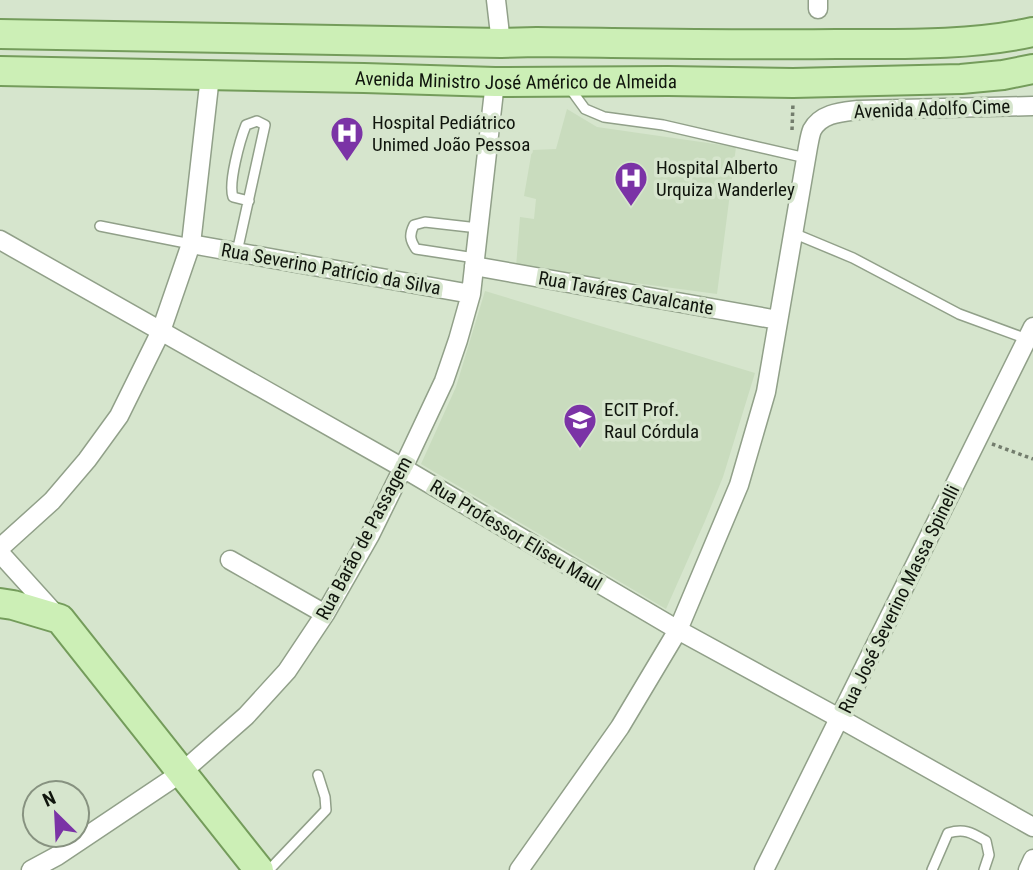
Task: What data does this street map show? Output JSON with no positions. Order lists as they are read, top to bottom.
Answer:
{
  "streets": {
    "main road": ["Avenida Ministro José Américo de Almeida"],
    "street": [
      "Avenida Adolfo Cime",
      "Rua Severino Patrício da Silva",
      "Rua Taváres Cavalcante",
      "Rua Professor Eliseu Maul",
      "Rua Barão de Passagem",
      "Rua José Severino Massa Spinelli"
    ]
  },
  "crossings": [
    ["Avenida Ministro José Américo de Almeida", "Rua Barão de Passagem"],
    ["Rua Severino Patrício da Silva", "Rua Barão de Passagem"],
    ["Rua Taváres Cavalcante", "Rua Barão de Passagem"],
    ["Rua Professor Eliseu Maul", "Rua Barão de Passagem"],
    ["Rua Professor Eliseu Maul", "Rua José Severino Massa Spinelli"]
  ],
  "places": {
    "hospital": ["Hospital Pediátrico Unimed João Pessoa", "Hospital Alberto Urquiza Wanderley"],
    "school or university": ["ECIT Prof. Raul Córdula"]
  },
  "north": "top left"
}
